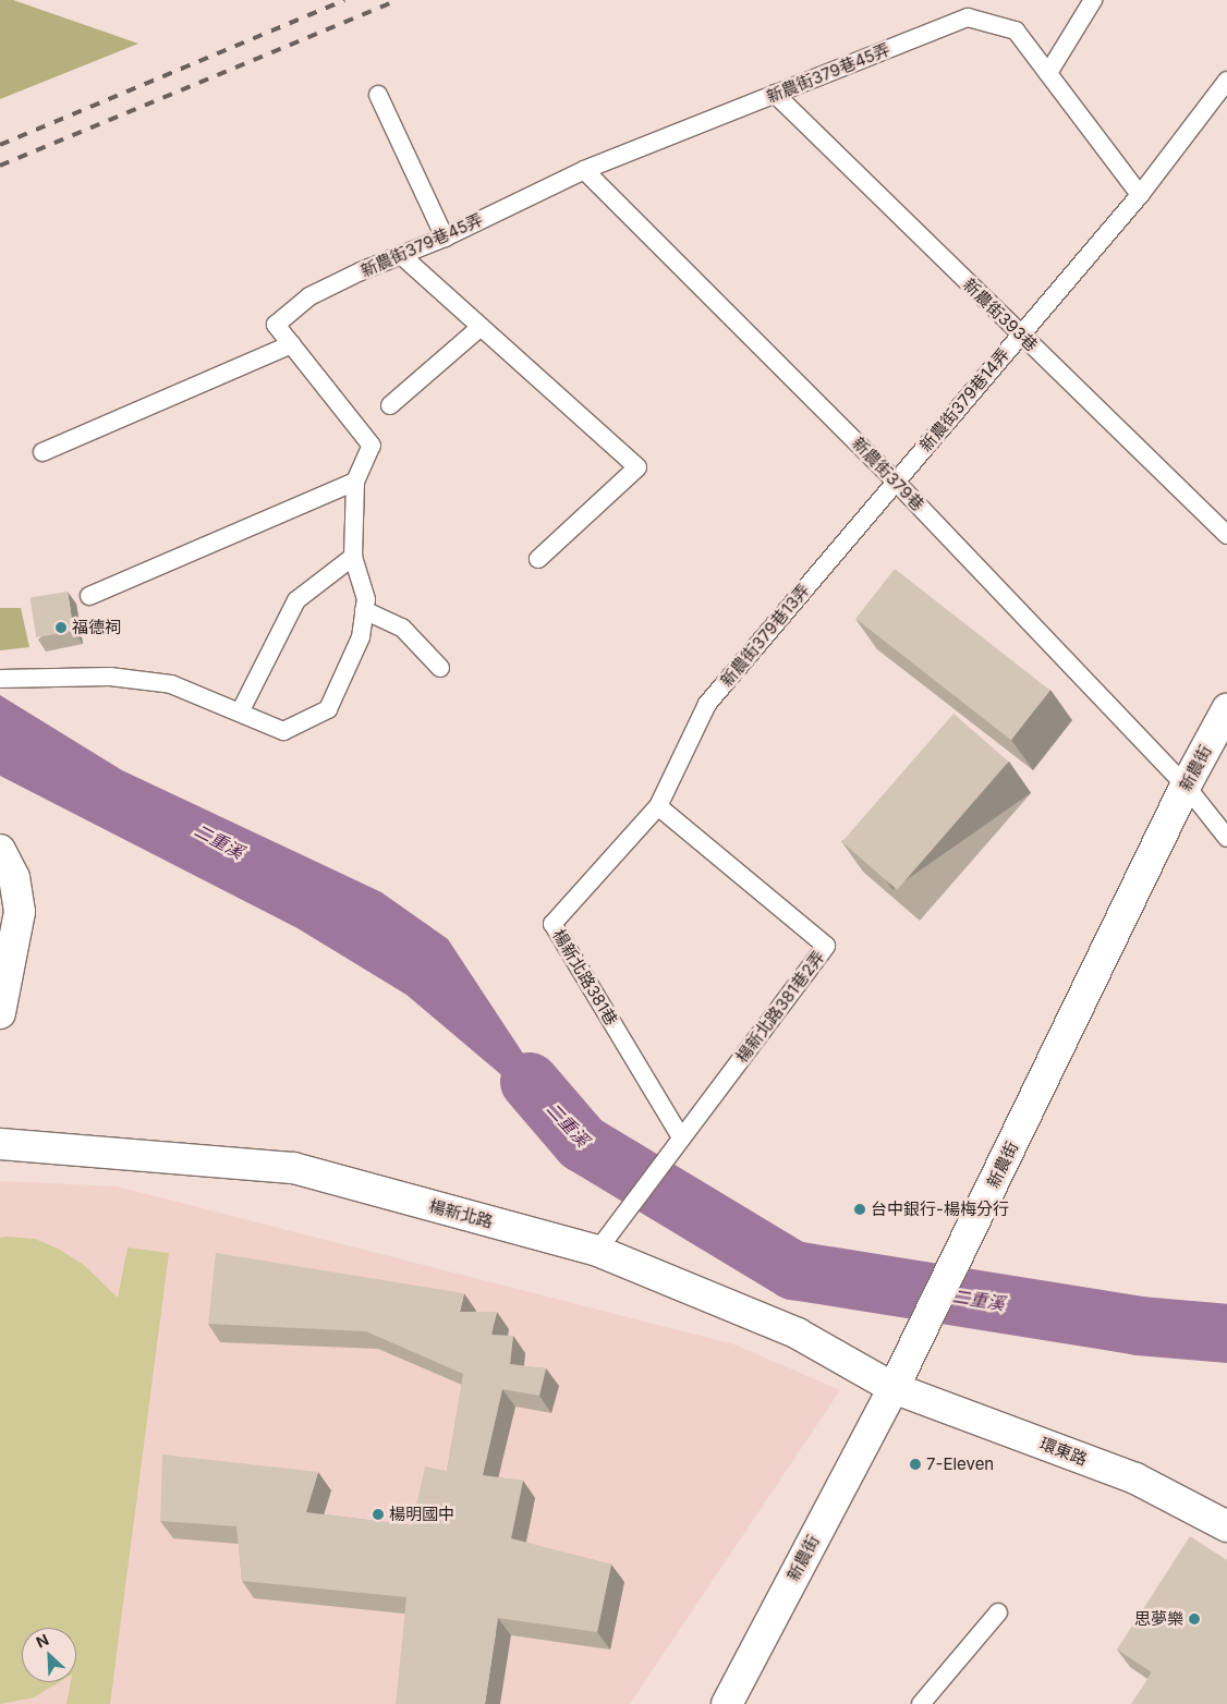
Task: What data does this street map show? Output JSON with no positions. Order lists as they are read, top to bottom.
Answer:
{
  "streets": {
    "street": ["新農街", "楊新北路", "環東路"],
    "lane": [
      "新農街379巷45弄",
      "新農街393巷",
      "新農街379巷14弄",
      "新農街379巷",
      "新農街379巷13弄",
      "楊新北路381巷",
      "楊新北路381巷2弄"
    ]
  },
  "crossings": [
    ["新農街379巷45弄", "新農街393巷"],
    ["新農街379巷45弄", "新農街379巷14弄"],
    ["新農街379巷45弄", "新農街379巷"],
    ["新農街393巷", "新農街379巷14弄"],
    ["新農街379巷14弄", "新農街379巷"],
    ["新農街379巷14弄", "新農街379巷13弄"],
    ["新農街379巷", "新農街379巷13弄"],
    ["新農街379巷", "新農街"],
    ["新農街379巷13弄", "楊新北路381巷"],
    ["新農街379巷13弄", "楊新北路381巷2弄"],
    ["新農街", "楊新北路"],
    ["新農街", "環東路"],
    ["楊新北路381巷", "楊新北路381巷2弄"],
    ["楊新北路", "環東路"]
  ],
  "water": ["二重溪"],
  "places": [
    "福德祠",
    "台中銀行-楊梅分行",
    "7-Eleven",
    "楊明國中",
    "思夢樂"
  ],
  "north": "top left"
}
